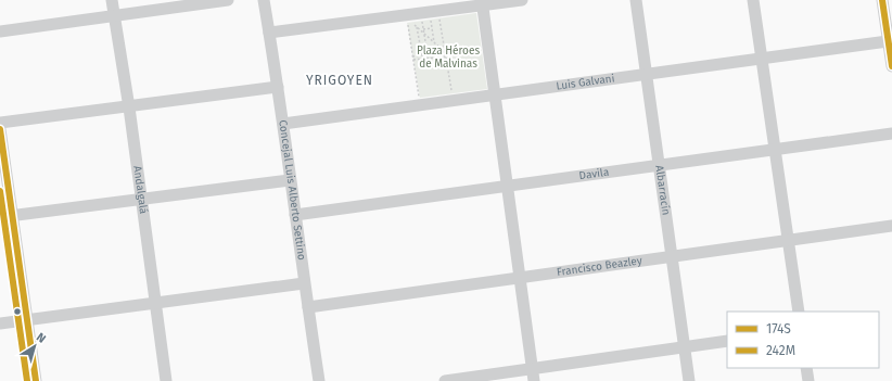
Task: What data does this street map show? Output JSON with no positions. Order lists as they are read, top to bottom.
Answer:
{
  "streets": {
    "street": [
      "Luis Galvani",
      "Davila",
      "Andalgalá",
      "Concejal Luis Alberto Settino",
      "Albarracín",
      "Francisco Beazley"
    ]
  },
  "crossings": [
    ["Luis Galvani", "Concejal Luis Alberto Settino"],
    ["Luis Galvani", "Albarracín"],
    ["Davila", "Concejal Luis Alberto Settino"],
    ["Davila", "Albarracín"],
    ["Concejal Luis Alberto Settino", "Francisco Beazley"],
    ["Albarracín", "Francisco Beazley"]
  ],
  "districts": ["YRIGOYEN"],
  "parks": ["Plaza Héroes de Malvinas"],
  "lines": ["transit line 174S", "transit line 242M"],
  "legend": ["174S", "242M"],
  "north": "top right"
}
